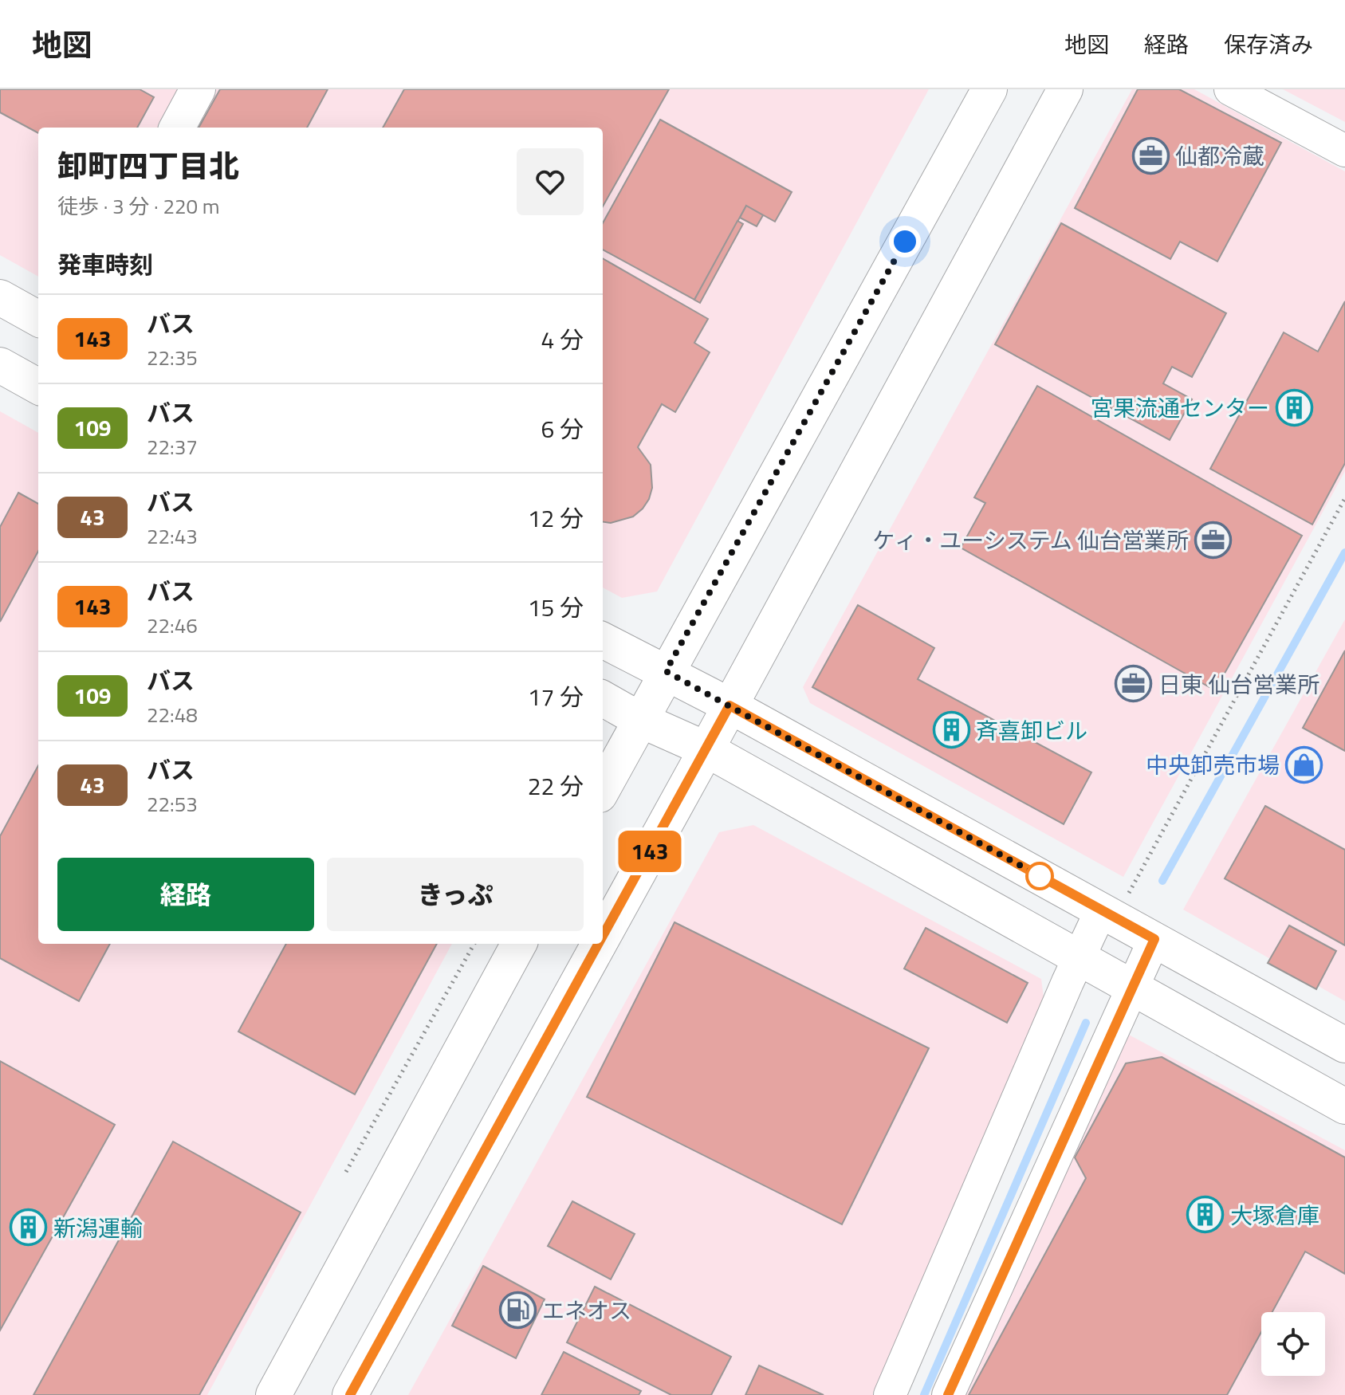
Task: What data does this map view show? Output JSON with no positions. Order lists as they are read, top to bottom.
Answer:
{
  "places": {
    "office": ["仙都冷蔵", "ケィ・ユーシステム 仙台営業所", "日東 仙台営業所"],
    "building": [
      "宮果流通センター",
      "斉喜卸ビル",
      "大塚倉庫",
      "新潟運輸"
    ],
    "shop": ["中央卸売市場"],
    "fuel station": ["エネオス"]
  },
  "lines": ["bus line 143"],
  "page": {
    "header": "地図",
    "nav": ["地図", "経路", "保存済み"],
    "on_map": "143",
    "heading": [
      ["卸町四丁目北", "徒歩 · 3 分 · 220 m"],
      "発車時刻"
    ],
    "list": [
      {
        "mark": "143",
        "name": "バス",
        "note": "22:35",
        "value": "4 分"
      },
      {
        "mark": "109",
        "name": "バス",
        "note": "22:37",
        "value": "6 分"
      },
      {
        "mark": "43",
        "name": "バス",
        "note": "22:43",
        "value": "12 分"
      },
      {
        "mark": "143",
        "name": "バス",
        "note": "22:46",
        "value": "15 分"
      },
      {
        "mark": "109",
        "name": "バス",
        "note": "22:48",
        "value": "17 分"
      },
      {
        "mark": "43",
        "name": "バス",
        "note": "22:53",
        "value": "22 分"
      }
    ],
    "buttons": ["経路", "きっぷ"]
  }
}
